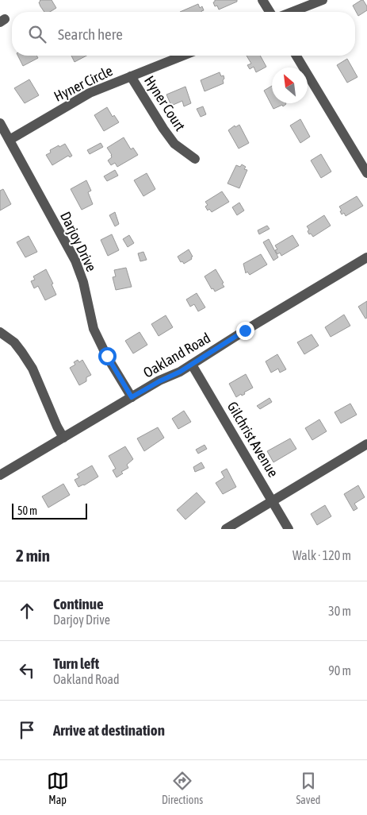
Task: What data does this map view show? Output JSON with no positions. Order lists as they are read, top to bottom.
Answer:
{
  "streets": {
    "street": [
      "Hyner Circle",
      "Hyner Court",
      "Darjoy Drive",
      "Oakland Road",
      "Gilchrist Avenue"
    ]
  },
  "crossings": [
    ["Hyner Circle", "Hyner Court"],
    ["Hyner Circle", "Darjoy Drive"],
    ["Darjoy Drive", "Oakland Road"],
    ["Oakland Road", "Gilchrist Avenue"]
  ],
  "scale_bar": "50 m",
  "north": "top left",
  "page": {
    "search": "Search here",
    "scale": "50 m",
    "heading": ["2 min", "Walk · 120 m"],
    "list": [
      ["Continue", "Darjoy Drive", "30 m"],
      ["Turn left", "Oakland Road", "90 m"],
      "Arrive at destination"
    ],
    "nav": ["Map", "Directions", "Saved"]
  }
}
